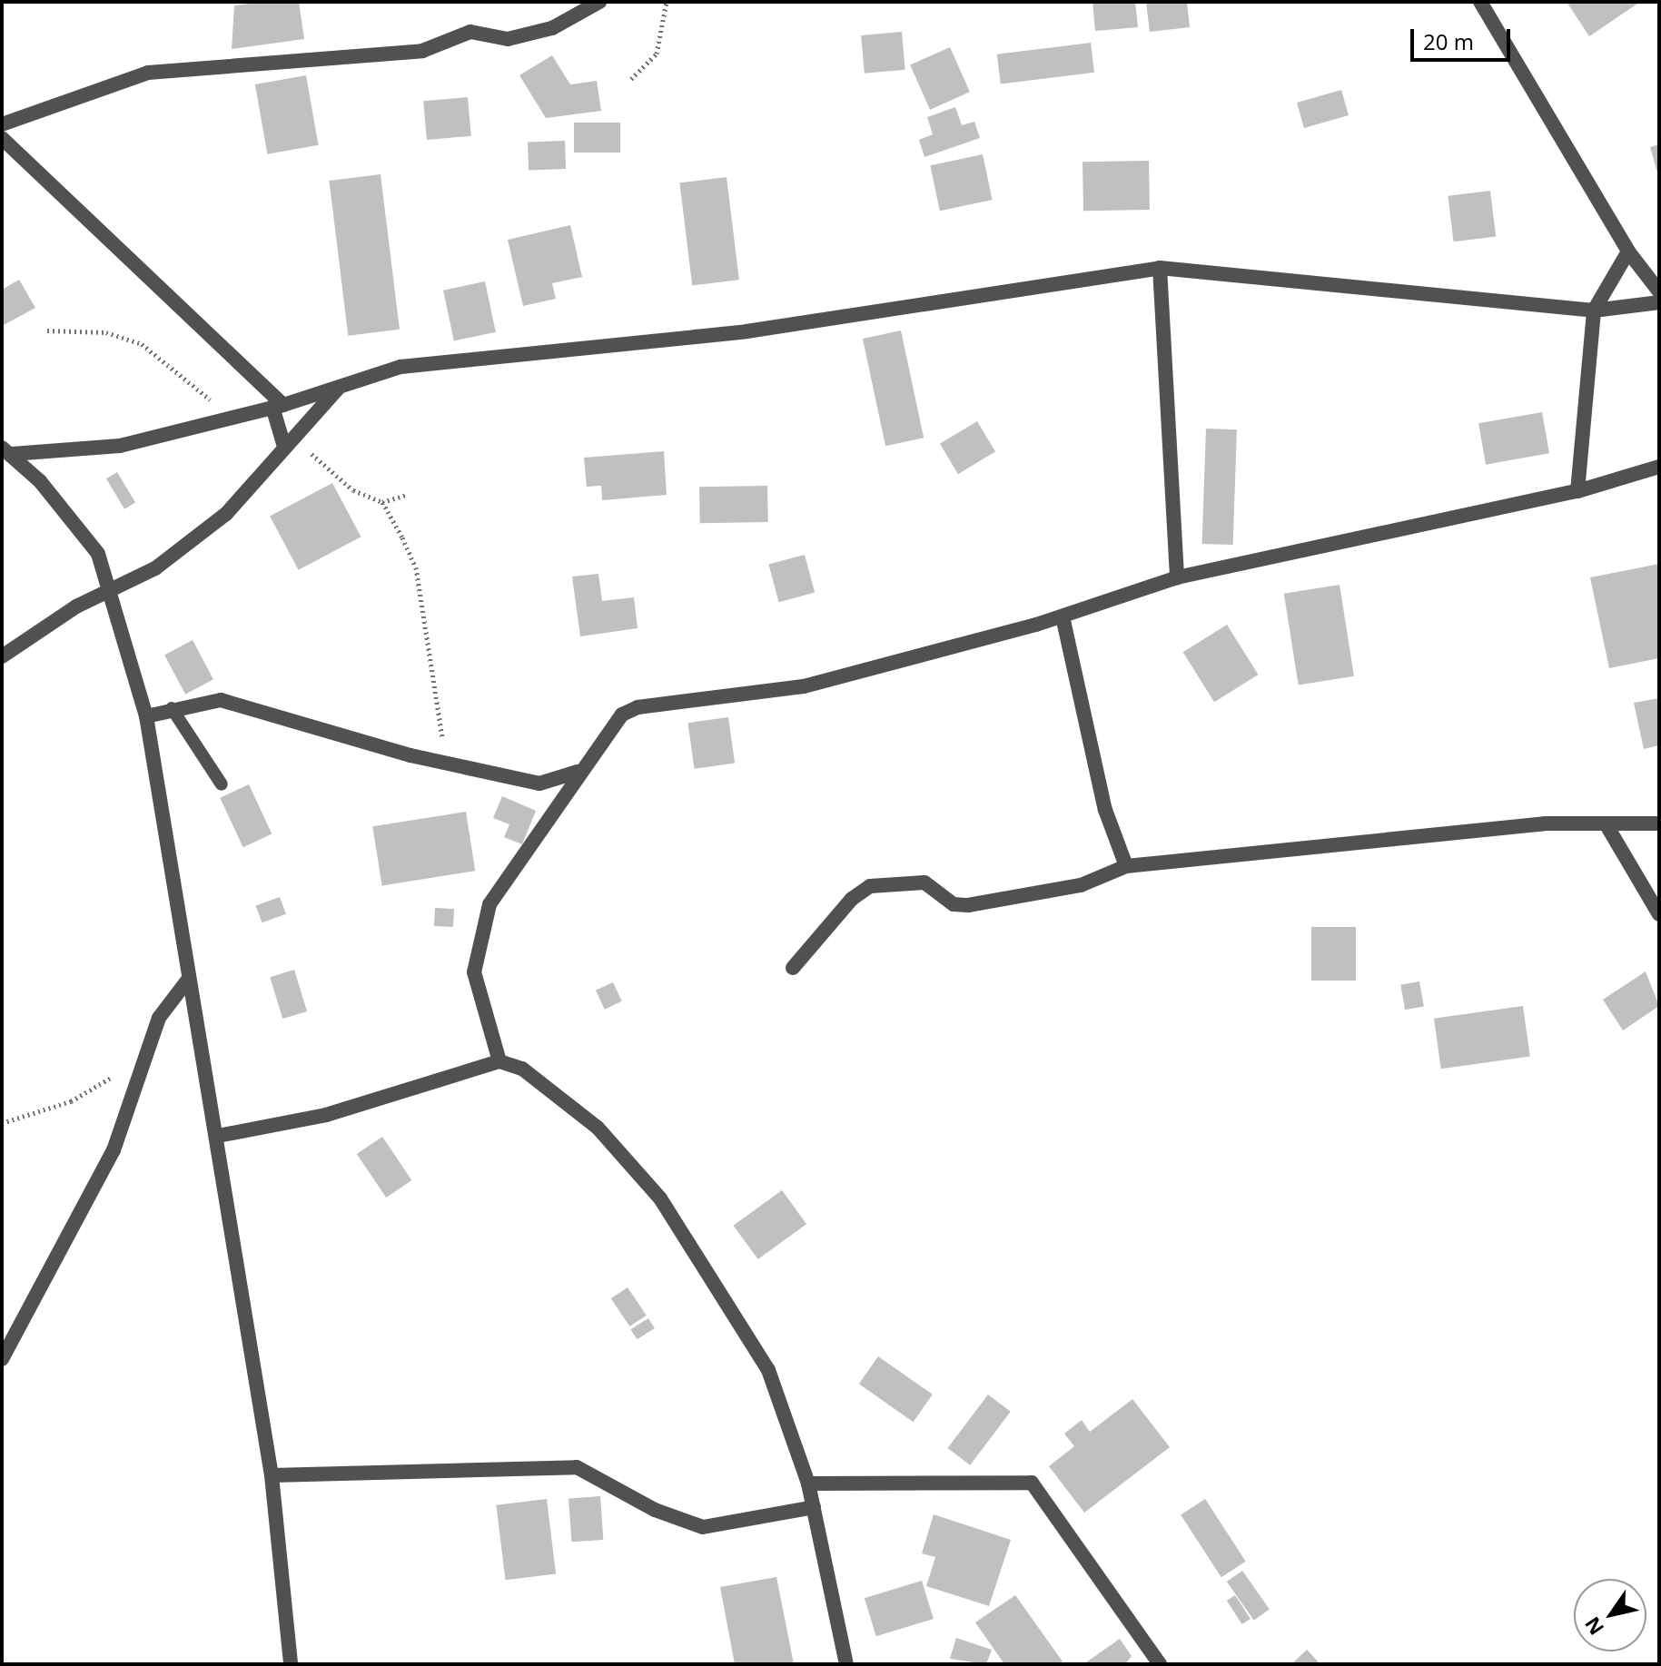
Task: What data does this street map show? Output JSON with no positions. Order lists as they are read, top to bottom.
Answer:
{
  "scale_bar": "20 m",
  "north": "bottom left"
}
